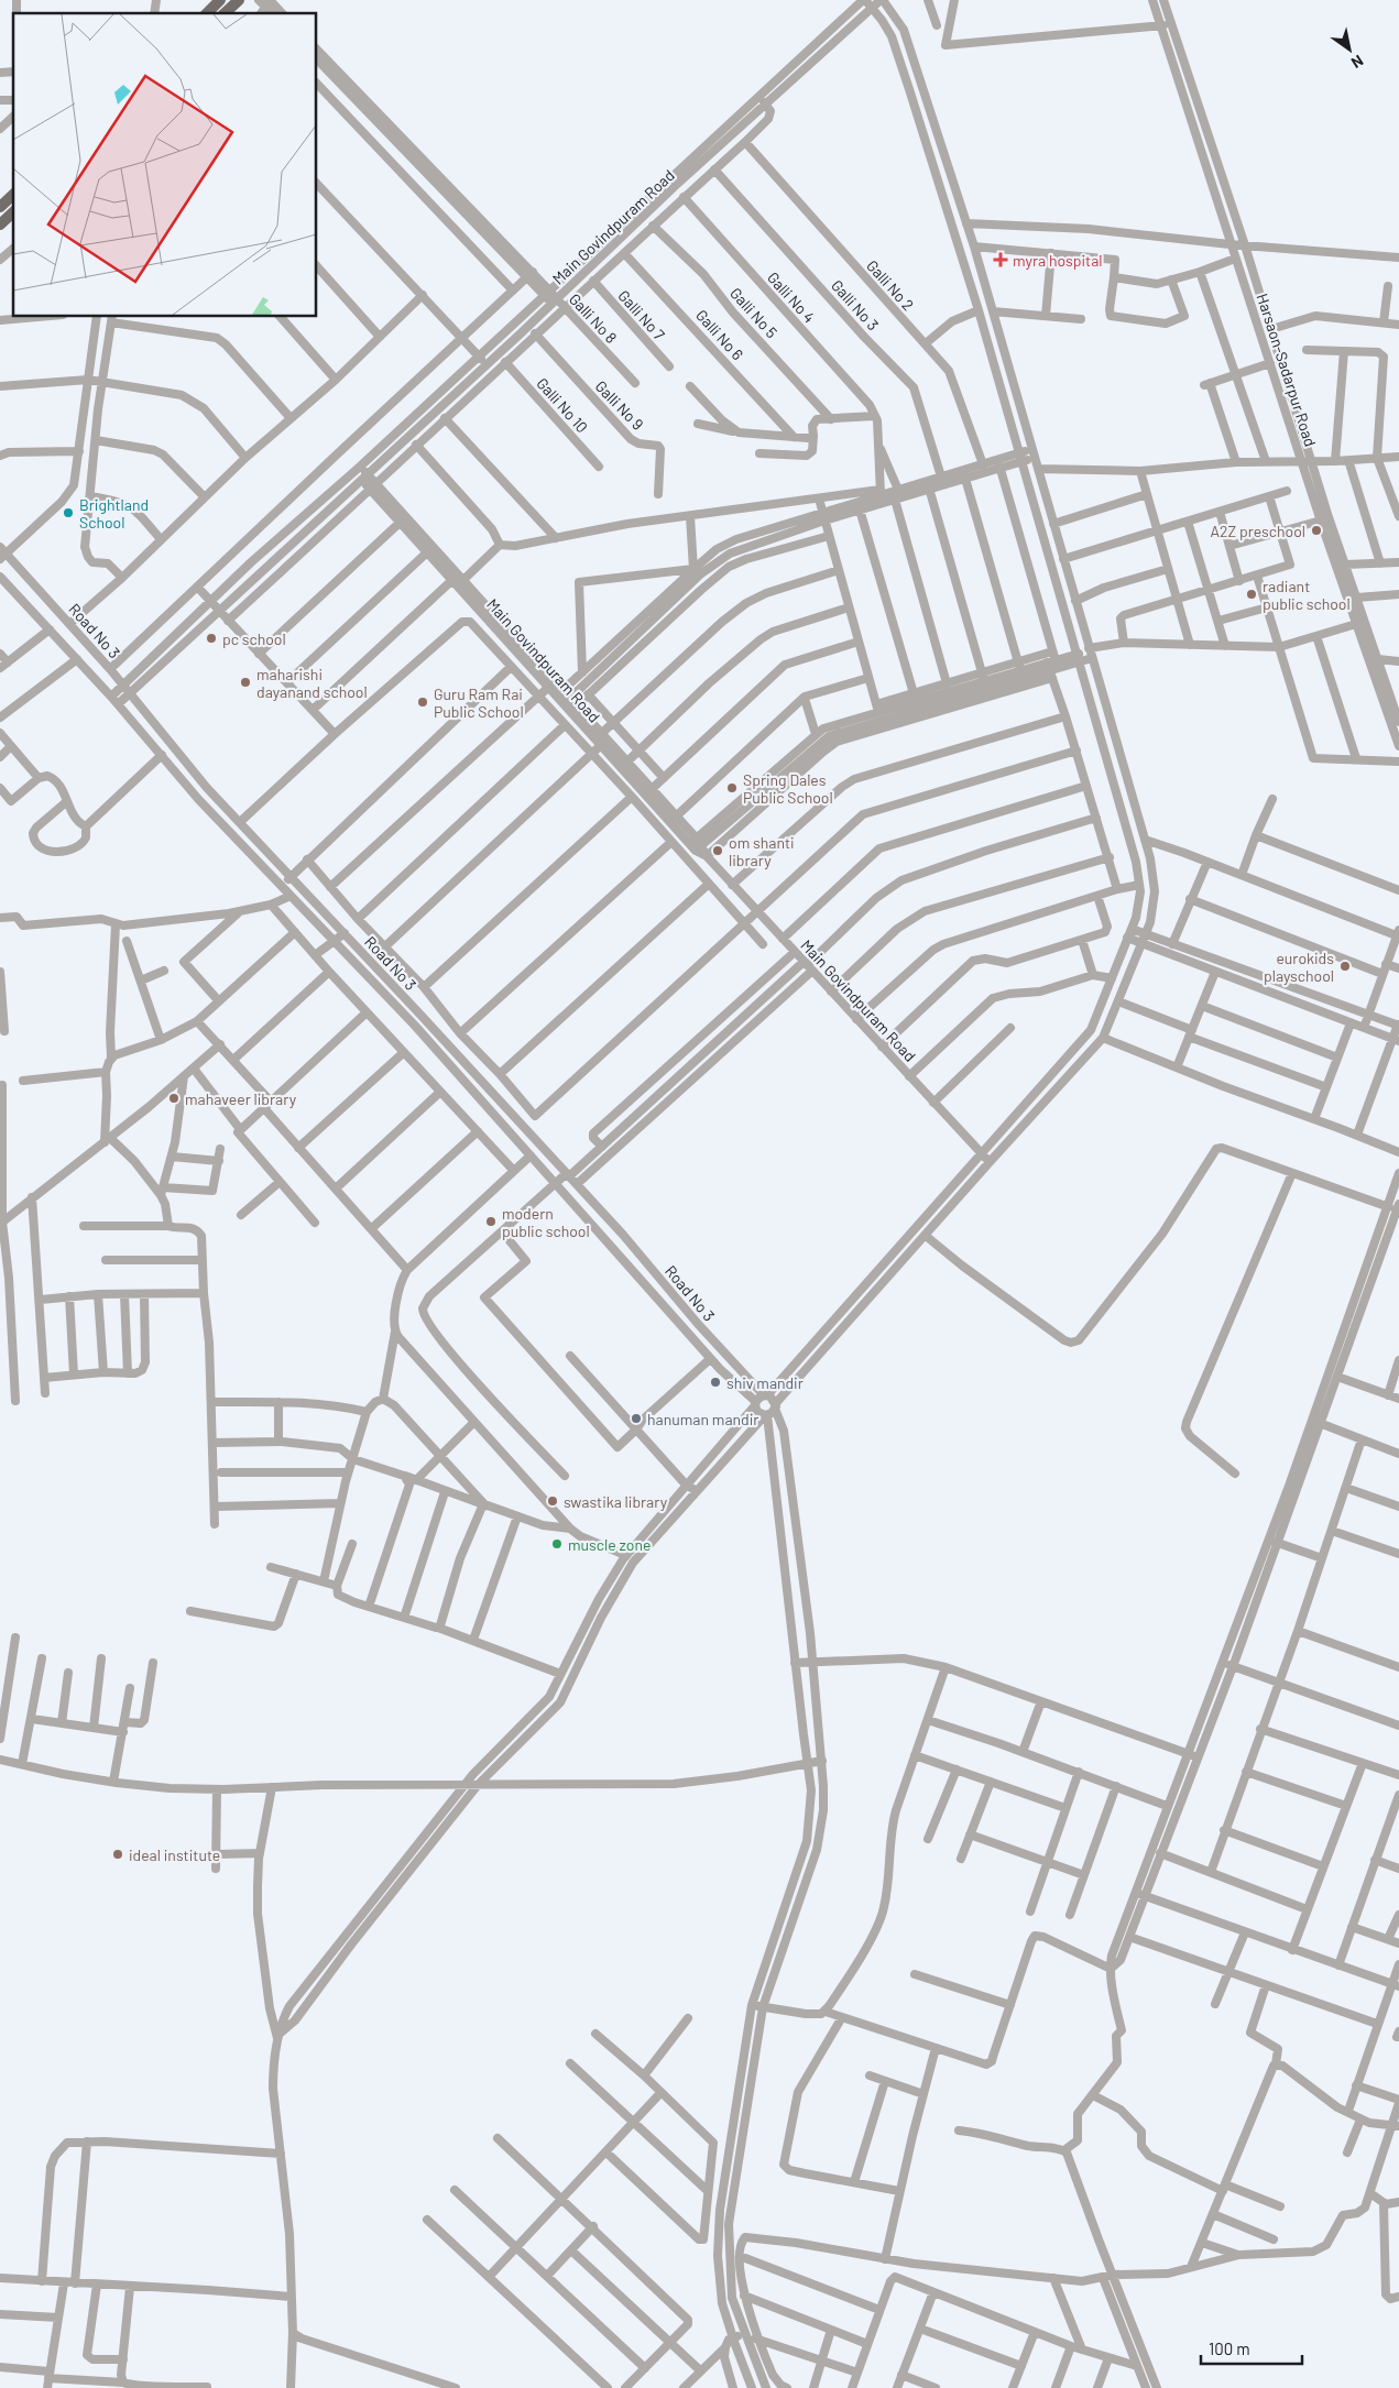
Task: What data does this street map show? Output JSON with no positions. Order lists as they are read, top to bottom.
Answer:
{
  "streets": {
    "street": [
      "Main Govindpuram Road",
      "Galli No 2",
      "Galli No 4",
      "Galli No 3",
      "Galli No 5",
      "Galli No 7",
      "Galli No 8",
      "Galli No 6",
      "Harsaon-Sadarpur Road",
      "Galli No 10",
      "Galli No 9",
      "Road No 3"
    ]
  },
  "crossings": [
    ["Main Govindpuram Road", "Galli No 8"],
    ["Main Govindpuram Road", "Road No 3"]
  ],
  "places": {
    "health": ["myra hospital"],
    "other": [
      "Brightland School",
      "A2Z preschool",
      "radiant public school",
      "pc school",
      "maharishi dayanand school",
      "Guru Ram Rai Public School",
      "Spring Dales Public School",
      "om shanti library",
      "eurokids playschool",
      "mahaveer library",
      "modern public school",
      "shiv mandir",
      "hanuman mandir",
      "swastika library",
      "muscle zone",
      "ideal institute"
    ]
  },
  "scale_bar": "100 m",
  "north": "bottom right"
}
